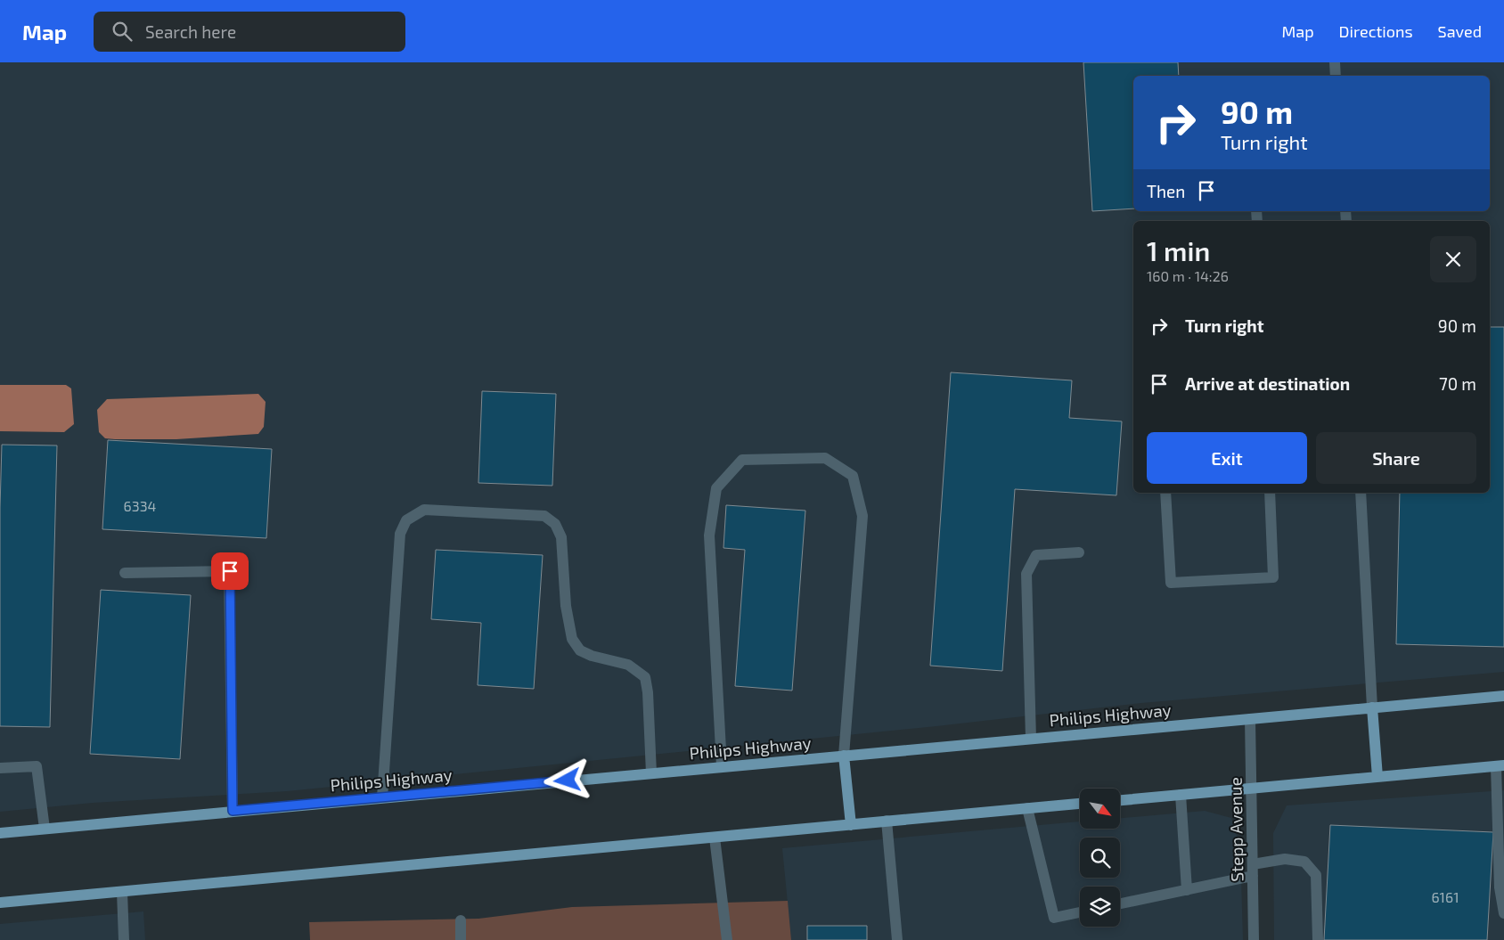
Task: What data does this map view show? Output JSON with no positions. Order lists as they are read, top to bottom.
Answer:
{
  "streets": {
    "main road": ["Philips Highway"],
    "street": ["Stepp Avenue"]
  },
  "crossings": [
    ["Philips Highway", "Stepp Avenue"]
  ],
  "house_numbers": ["6334", "6161"],
  "north": "bottom right",
  "page": {
    "header": "Map",
    "search": "Search here",
    "nav": ["Map", "Directions", "Saved"],
    "turn": ["90 m", "Turn right"],
    "then": "Then",
    "heading": ["1 min", "160 m · 14:26"],
    "list": [
      {
        "name": "Turn right",
        "value": "90 m"
      },
      {
        "name": "Arrive at destination",
        "value": "70 m"
      }
    ],
    "buttons": ["Exit", "Share"]
  }
}
